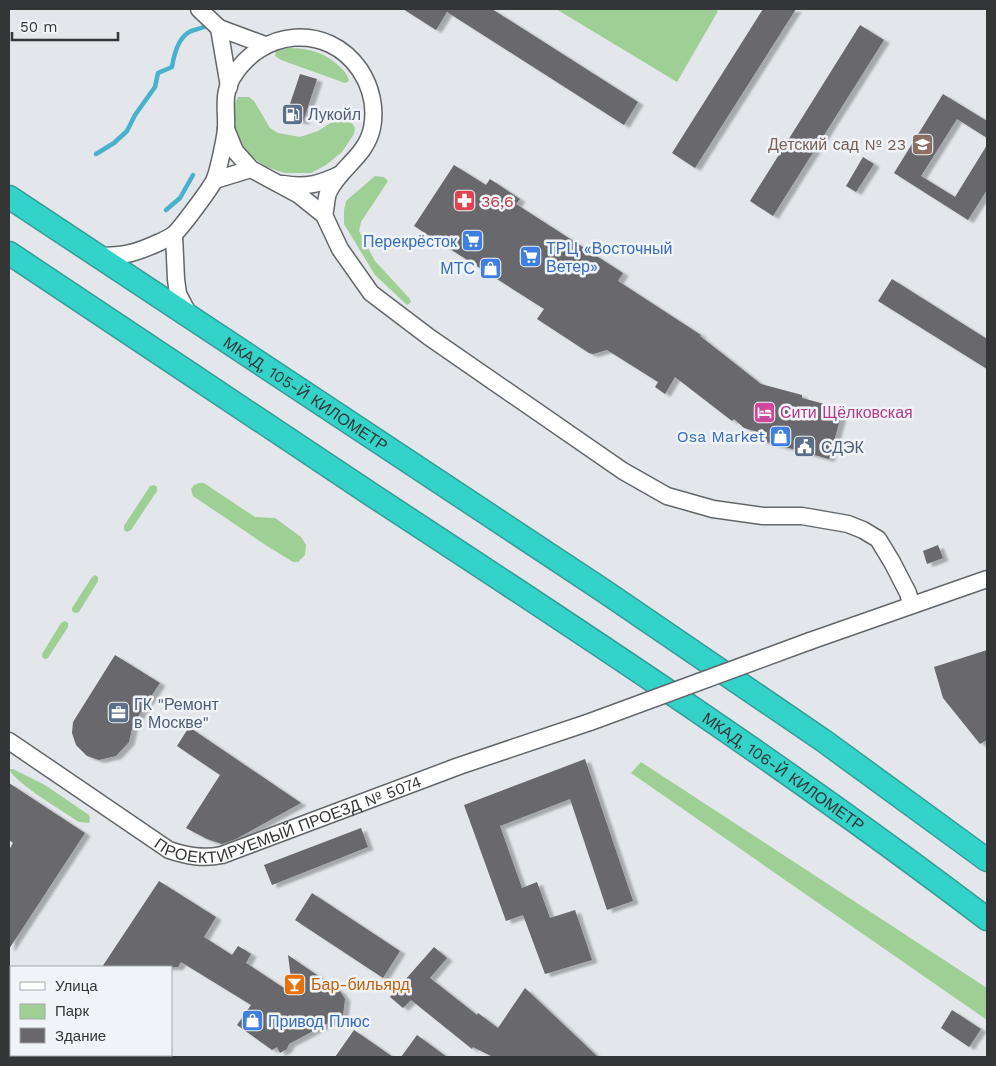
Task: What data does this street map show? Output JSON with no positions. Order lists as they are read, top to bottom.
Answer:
{
  "streets": {
    "highway": ["МКАД, 105-Й КИЛОМЕТР", "МКАД, 106-Й КИЛОМЕТР"],
    "street": ["ПРОЕКТИРУЕМЫЙ ПРОЕЗД № 5074"]
  },
  "places": {
    "fuel station": ["Лукойл"],
    "school or university": ["Детский сад № 23"],
    "pharmacy": ["36,6"],
    "supermarket": ["Перекрёсток", "ТРЦ «Восточный Ветер»"],
    "shop": ["МТС", "Osa Market", "Привод Плюс"],
    "hotel": ["Сити Щёлковская"],
    "public building": ["СДЭК"],
    "office": ["ГК \"Ремонт в Москве\""],
    "bar": ["Бар-бильярд"]
  },
  "legend": ["Улица", "Парк", "Здание"],
  "scale_bar": "50 m"
}
